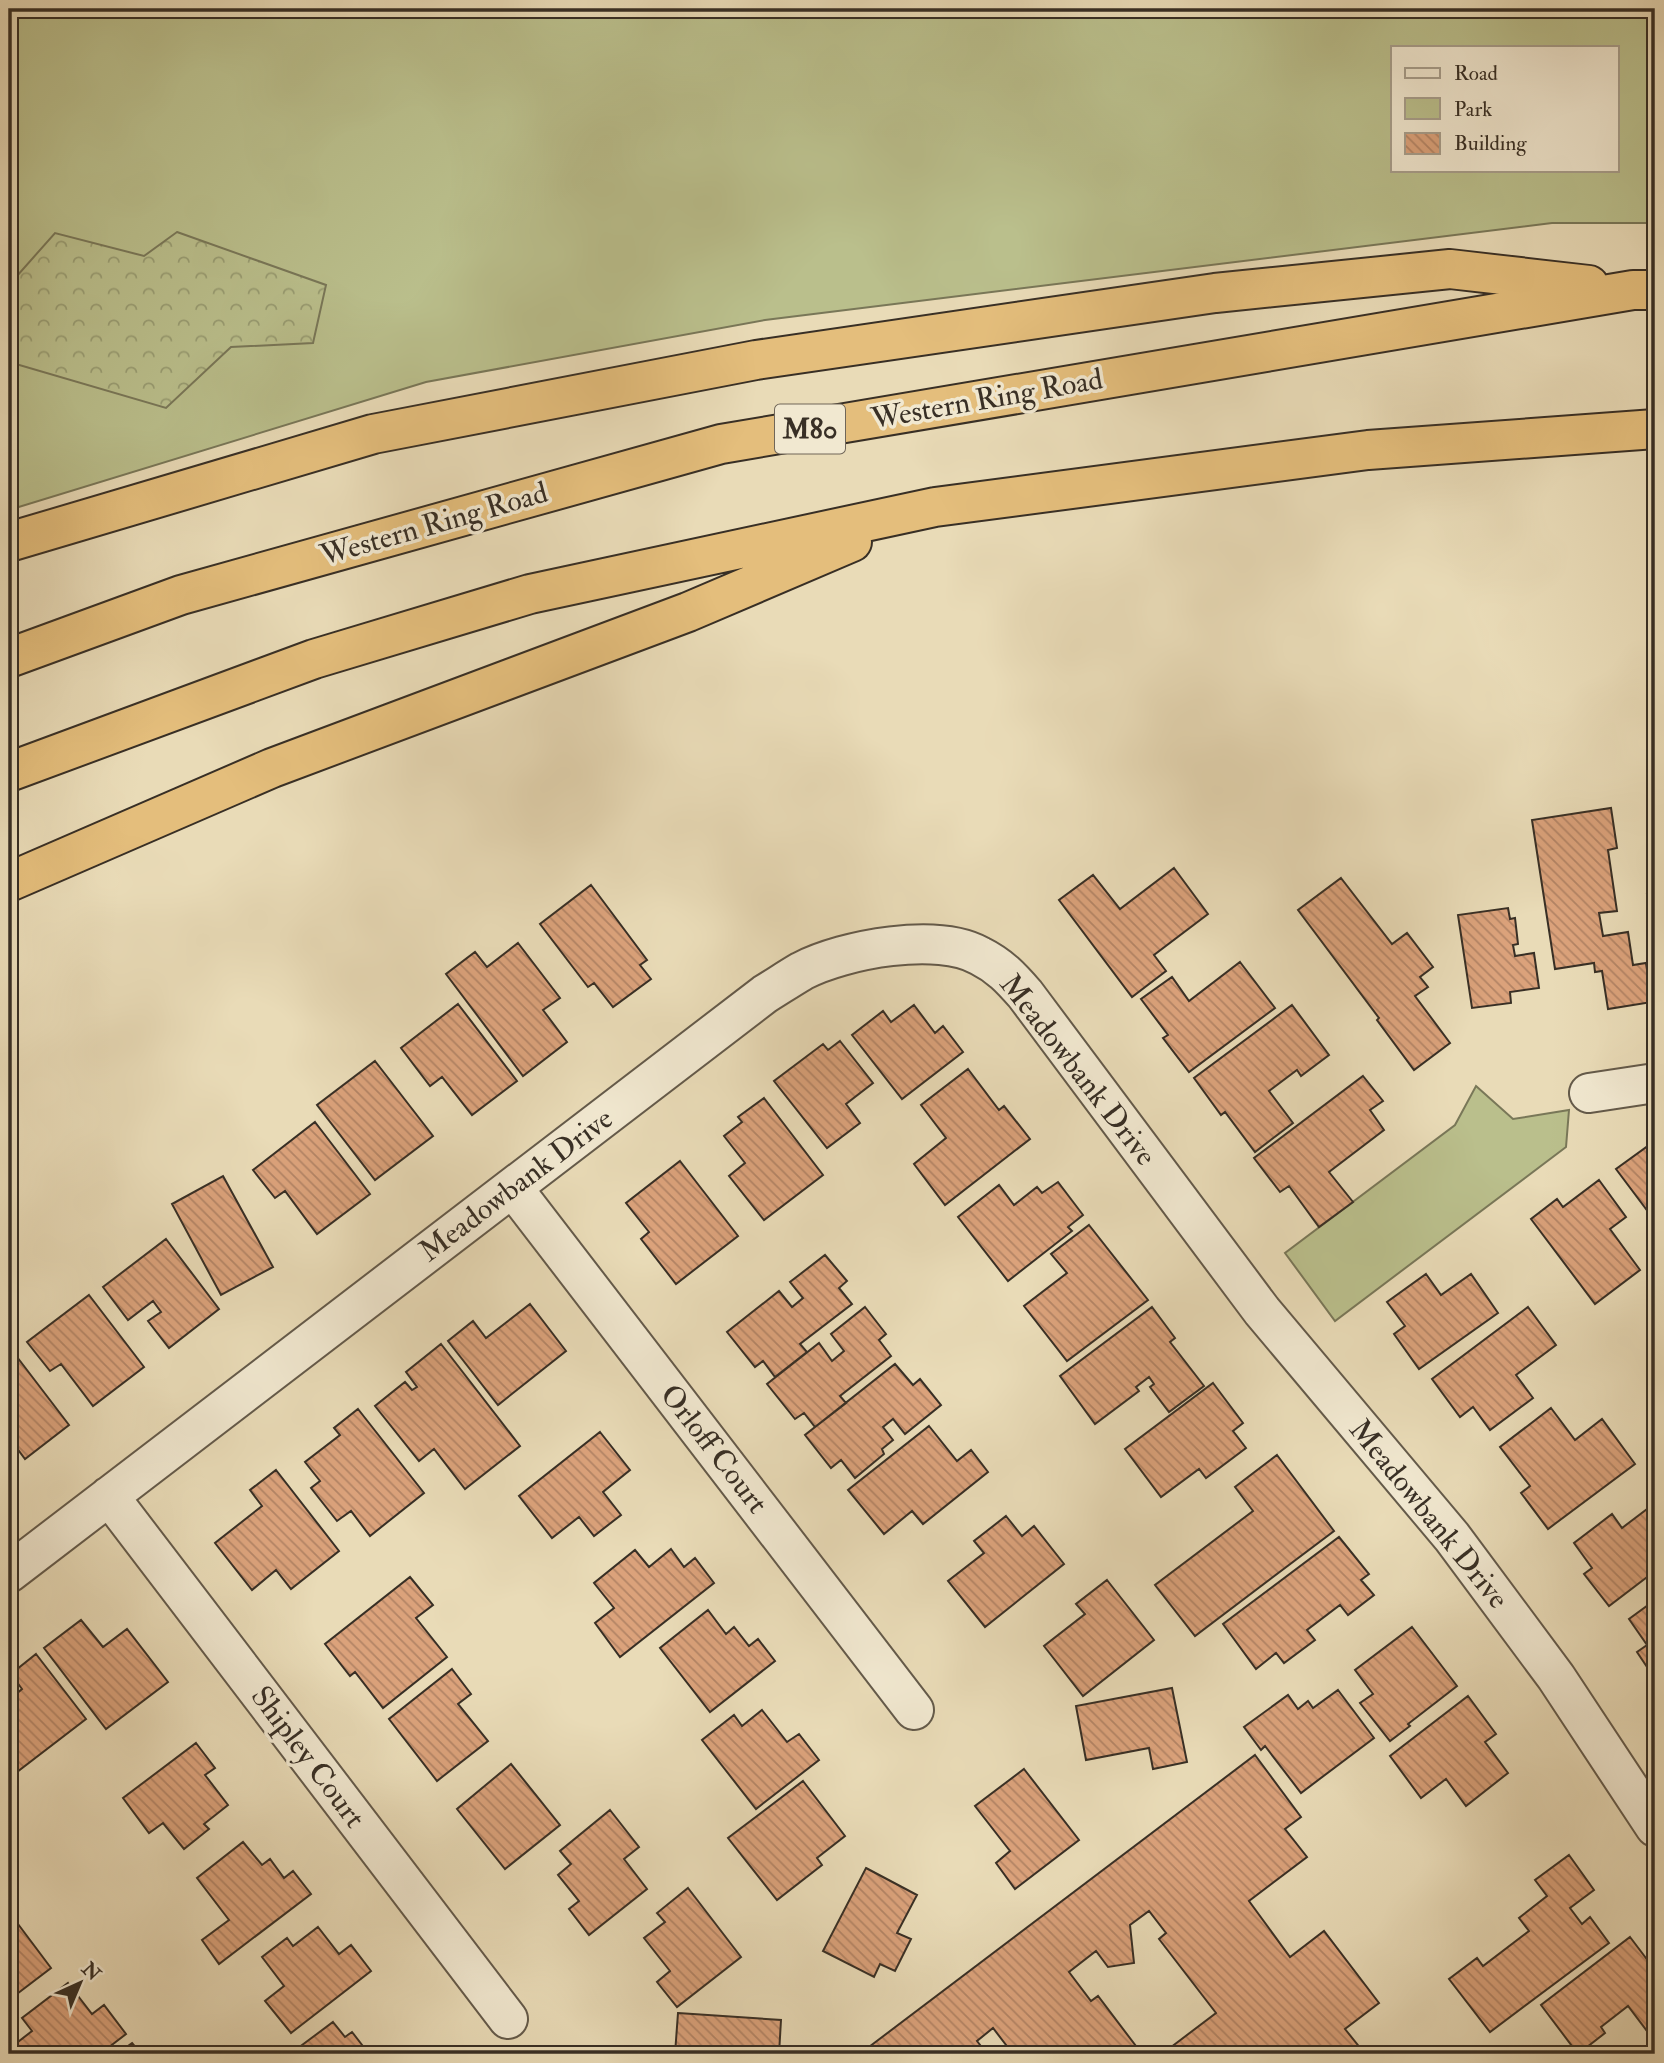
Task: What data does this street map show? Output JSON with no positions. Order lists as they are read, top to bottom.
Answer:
{
  "streets": {
    "highway": ["Western Ring Road", "M80"],
    "street": ["Meadowbank Drive", "Orloff Court", "Shipley Court"]
  },
  "crossings": [
    ["Meadowbank Drive", "Orloff Court"],
    ["Meadowbank Drive", "Shipley Court"]
  ],
  "legend": ["Road", "Park", "Building"],
  "north": "top right"
}
